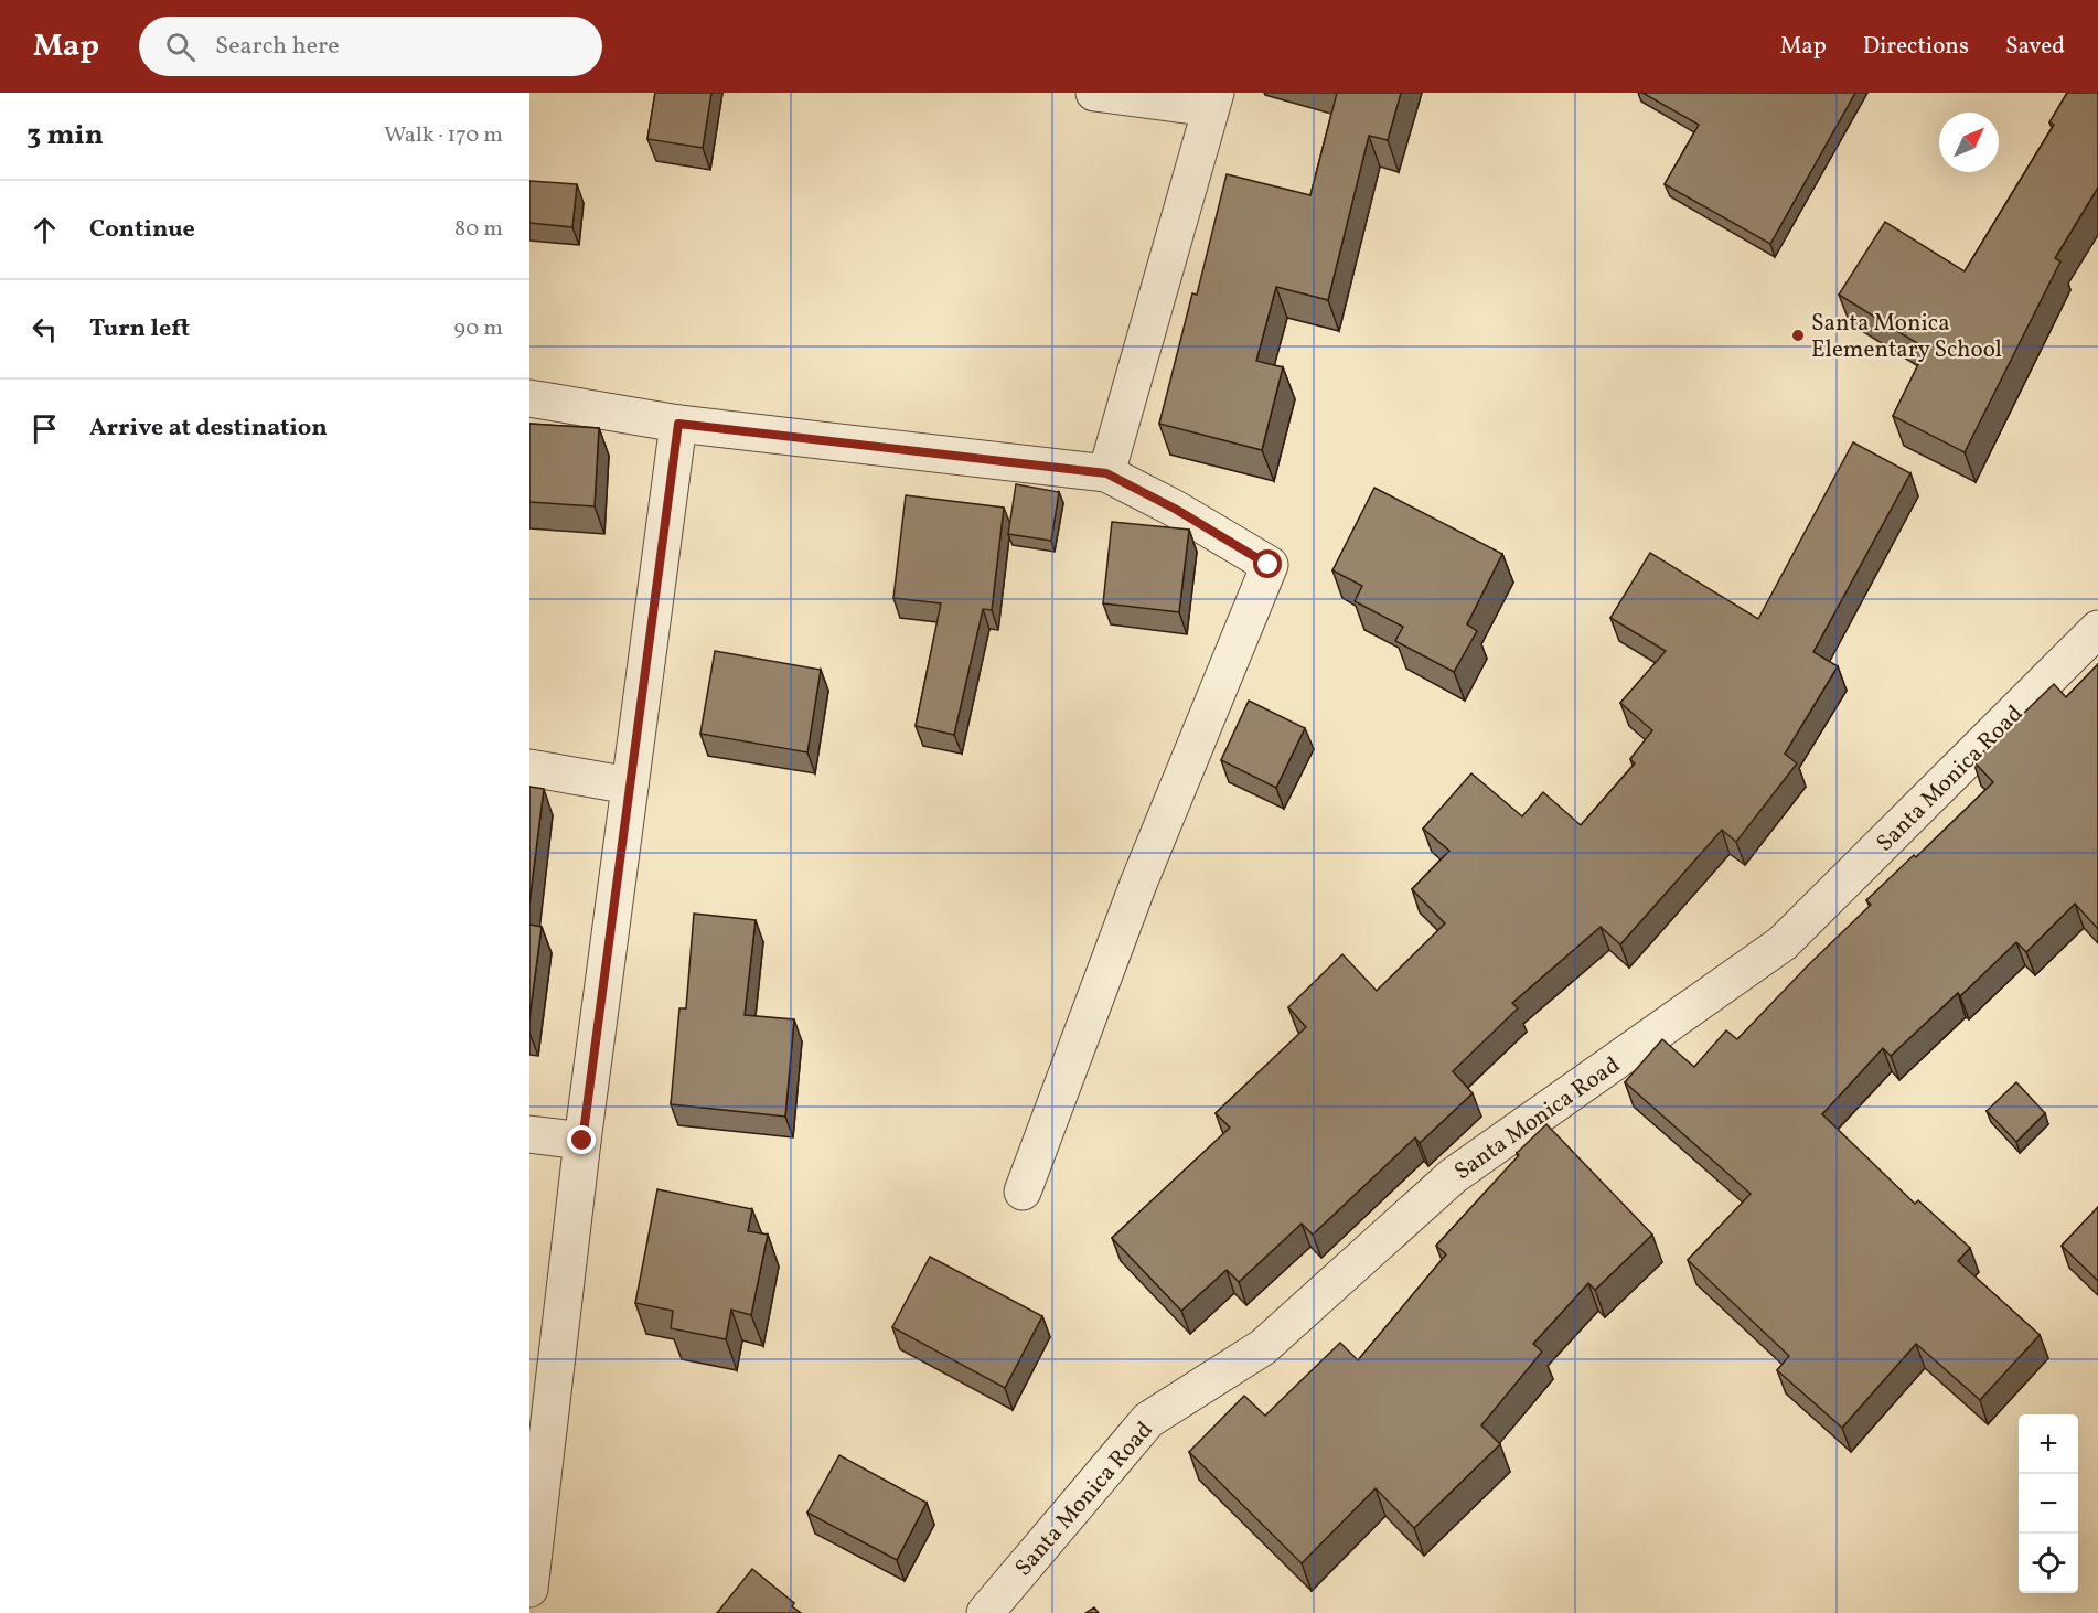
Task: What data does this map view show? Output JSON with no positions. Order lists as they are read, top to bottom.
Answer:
{
  "streets": {
    "street": ["Santa Monica Road"]
  },
  "places": ["Santa Monica Elementary School"],
  "north": "top right",
  "page": {
    "header": "Map",
    "search": "Search here",
    "nav": ["Map", "Directions", "Saved"],
    "heading": ["3 min", "Walk · 170 m"],
    "list": [
      ["Continue", "80 m"],
      ["Turn left", "90 m"],
      "Arrive at destination"
    ],
    "map_buttons": ["+", "−"]
  }
}
